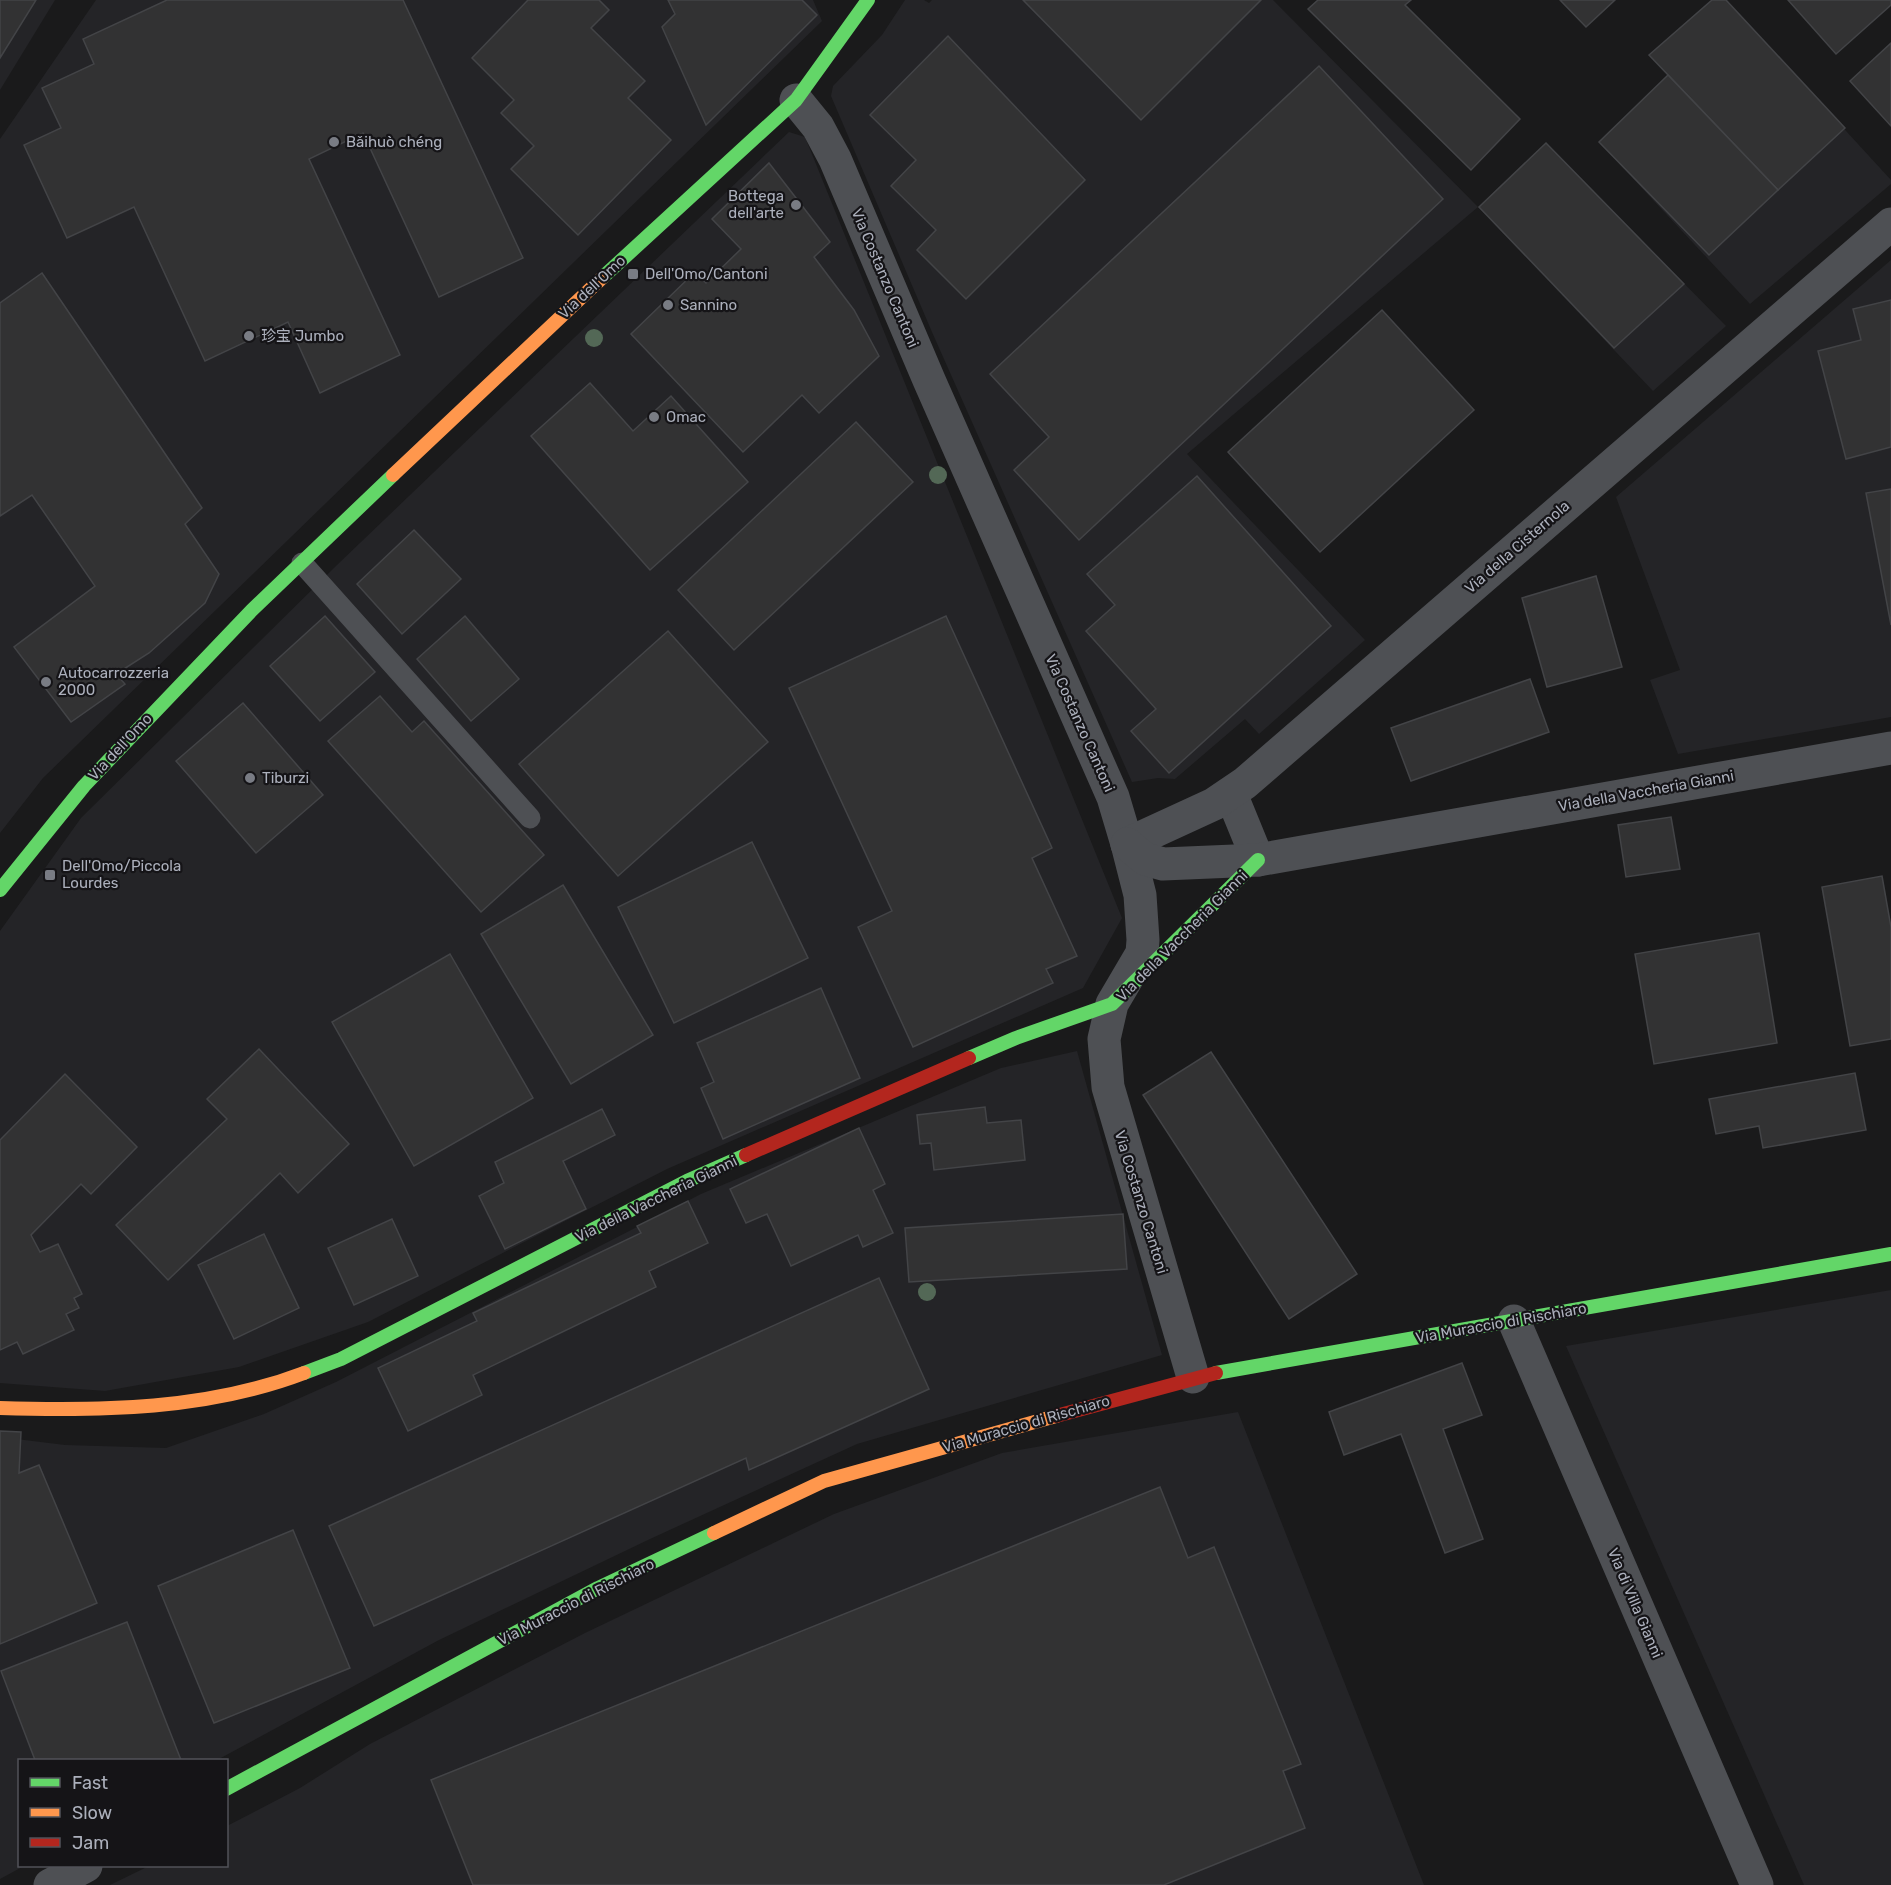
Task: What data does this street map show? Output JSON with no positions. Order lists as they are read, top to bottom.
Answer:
{
  "streets": {
    "street": [
      "Via Costanzo Cantoni",
      "Via dell'Omo",
      "Via della Cisternola",
      "Via della Vaccheria Gianni",
      "Via Muraccio di Rischiaro",
      "Via di Villa Gianni"
    ]
  },
  "crossings": [
    ["Via Costanzo Cantoni", "Via dell'Omo"],
    ["Via Costanzo Cantoni", "Via della Cisternola"],
    ["Via Costanzo Cantoni", "Via della Vaccheria Gianni"],
    ["Via Costanzo Cantoni", "Via Muraccio di Rischiaro"],
    ["Via della Cisternola", "Via della Vaccheria Gianni"],
    ["Via Muraccio di Rischiaro", "Via di Villa Gianni"]
  ],
  "places": {
    "other": [
      "Bǎihuò chéng",
      "Bottega dell'arte",
      "Sannino",
      "珍宝 Jumbo",
      "Omac",
      "Autocarrozzeria 2000",
      "Tiburzi"
    ],
    "transit": ["Dell'Omo/Cantoni", "Dell'Omo/Piccola Lourdes"]
  },
  "legend": ["Fast", "Slow", "Jam"]
}
